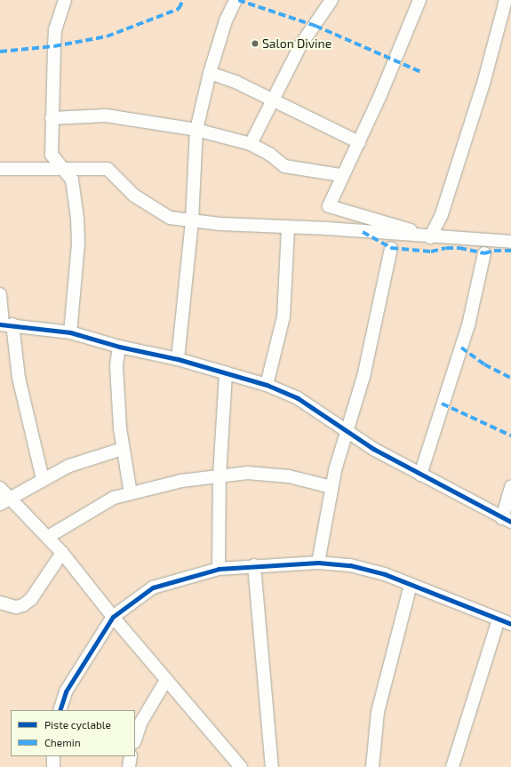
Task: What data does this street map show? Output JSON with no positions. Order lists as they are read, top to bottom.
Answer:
{
  "places": ["Salon Divine"],
  "legend": ["Piste cyclable", "Chemin"]
}
